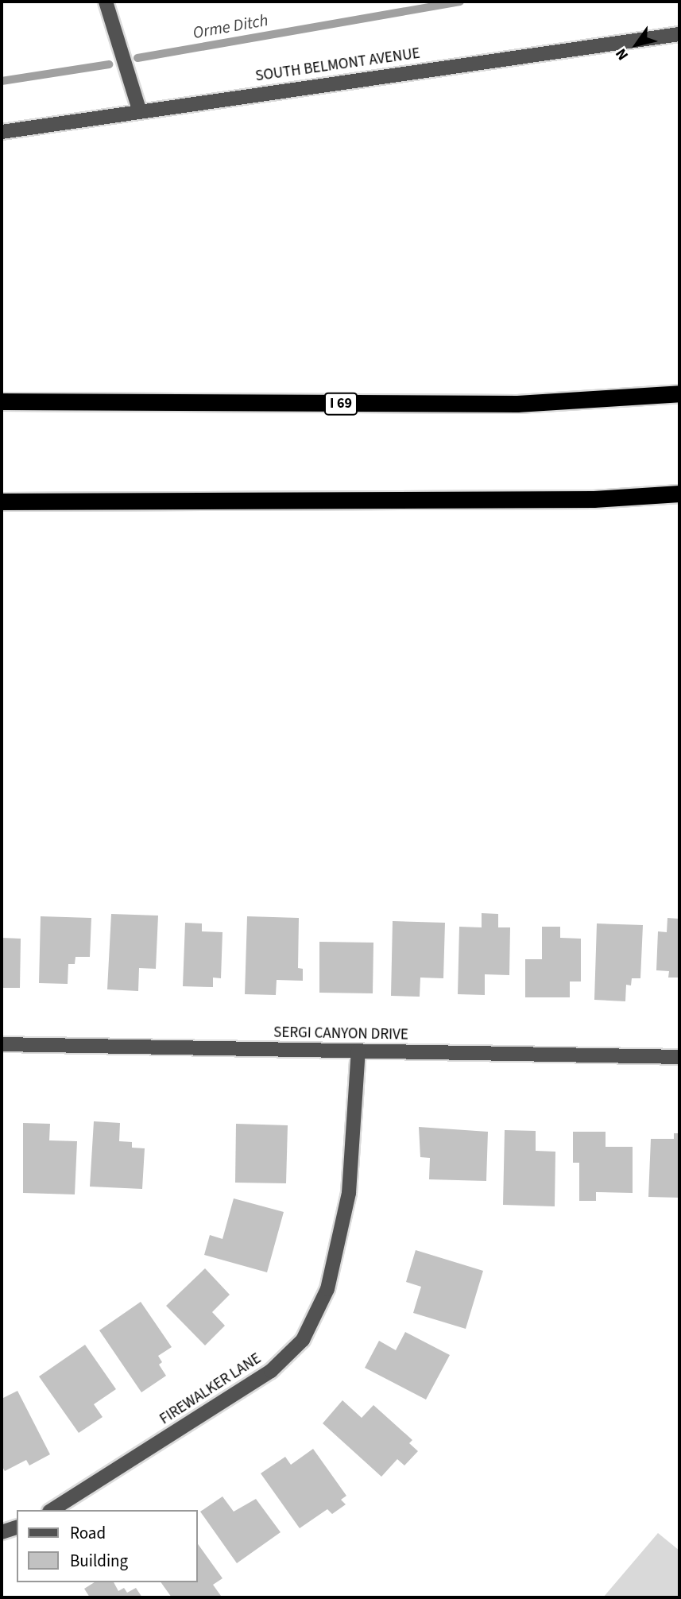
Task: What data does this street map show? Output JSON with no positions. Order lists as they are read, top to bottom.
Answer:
{
  "streets": {
    "highway": ["I 69"],
    "street": ["SOUTH BELMONT AVENUE", "SERGI CANYON DRIVE", "FIREWALKER LANE"]
  },
  "crossings": [
    ["SERGI CANYON DRIVE", "FIREWALKER LANE"]
  ],
  "water": ["Orme Ditch"],
  "legend": ["Road", "Building"],
  "north": "bottom left"
}
